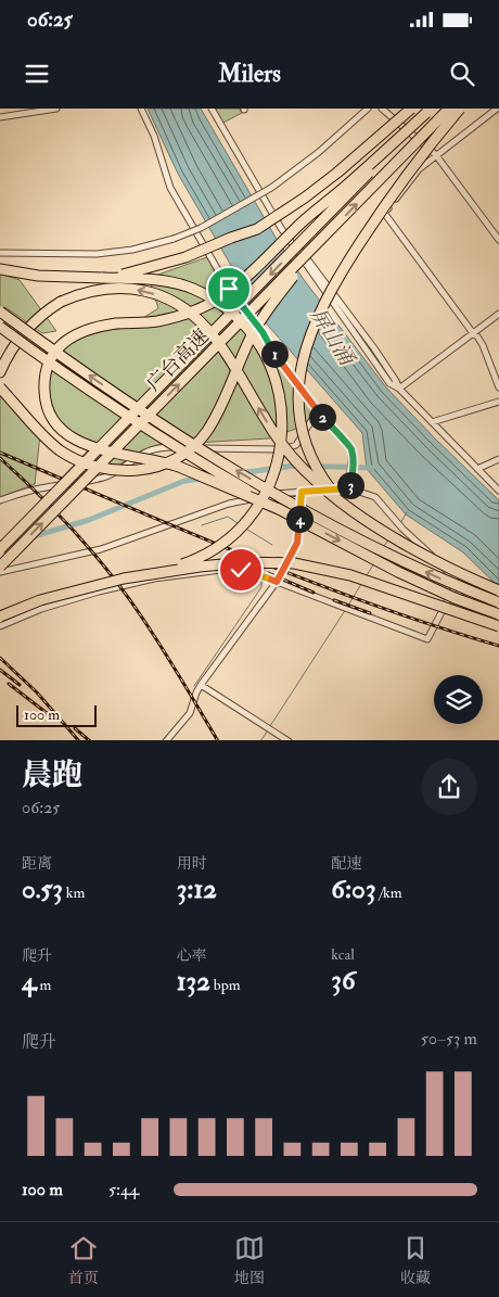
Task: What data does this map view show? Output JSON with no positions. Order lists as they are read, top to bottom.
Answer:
{
  "streets": {
    "highway": ["广台高速"]
  },
  "water": ["屏山涌"],
  "scale_bar": "100 m",
  "page": {
    "status": "06:25",
    "header": "Milers",
    "pins": [
      "1",
      "2",
      "3",
      "4"
    ],
    "scale": "100 m",
    "heading": ["晨跑", "06:25"],
    "stats": [
      ["距离", "0.53 km"],
      ["用时", "3:12"],
      ["配速", "6:03 /km"],
      ["爬升", "4 m"],
      ["心率", "132 bpm"],
      ["kcal", "36"]
    ],
    "chart": ["爬升", "50–53 m"],
    "list": [
      {
        "name": "100 m",
        "note": "5:44"
      }
    ],
    "tabs": ["首页", "地图", "收藏"]
  }
}
